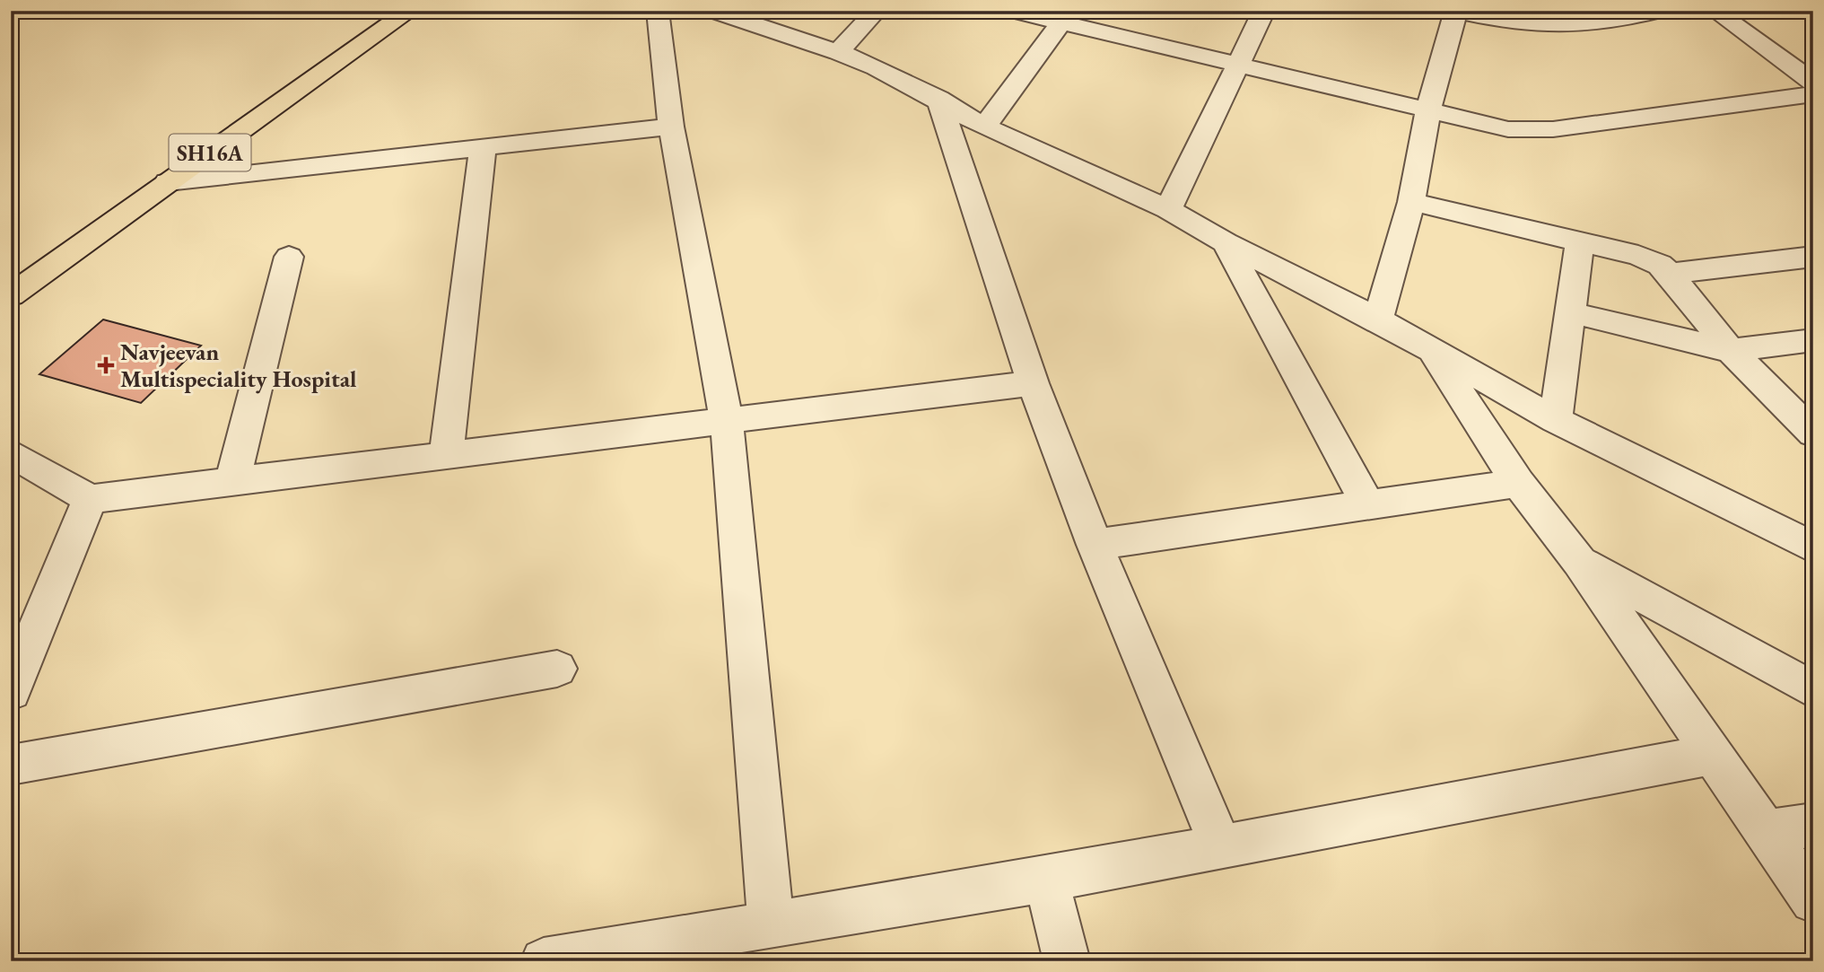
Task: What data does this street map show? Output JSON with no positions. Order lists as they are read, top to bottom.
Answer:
{
  "streets": {
    "main road": ["SH16A"]
  },
  "places": {
    "health": ["Navjeevan Multispeciality Hospital"]
  }
}
